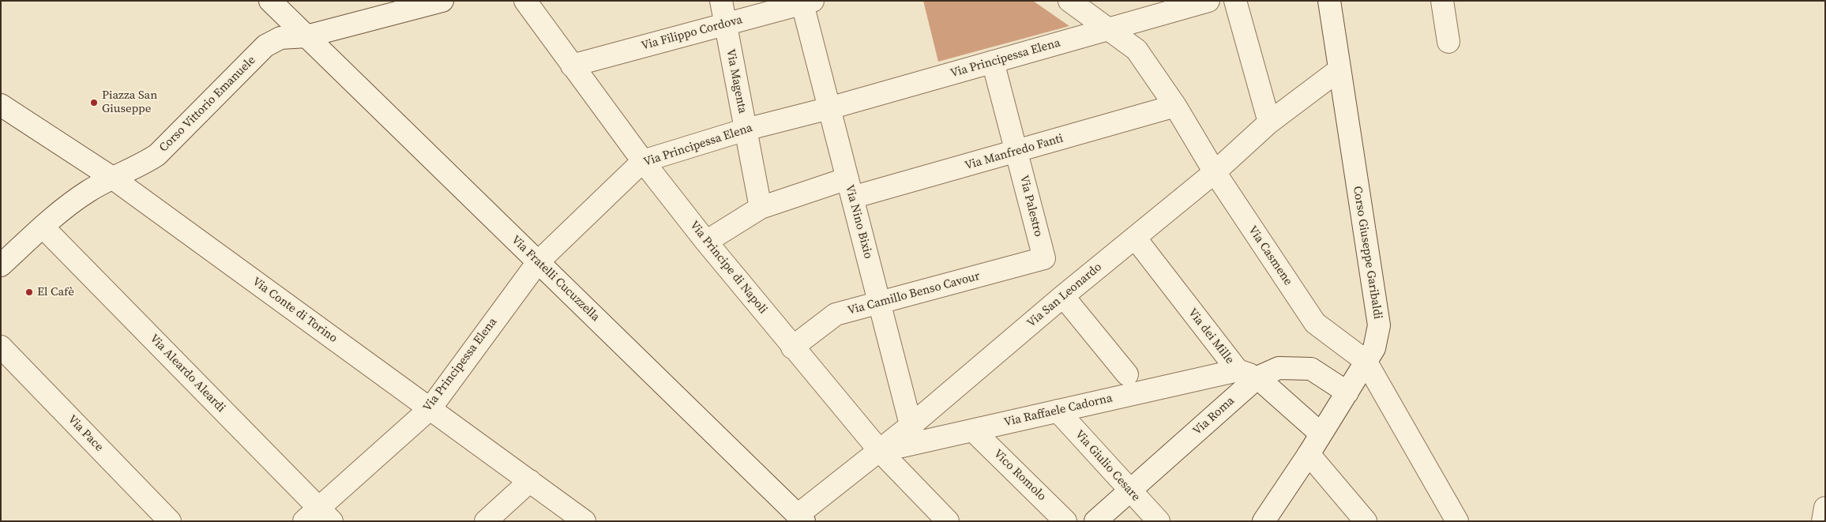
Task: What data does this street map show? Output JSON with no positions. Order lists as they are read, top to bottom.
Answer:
{
  "streets": {
    "street": [
      "Via Filippo Cordova",
      "Via Principessa Elena",
      "Via Magenta",
      "Corso Vittorio Emanuele",
      "Via Manfredo Fanti",
      "Via Palestro",
      "Via Nino Bixio",
      "Corso Giuseppe Garibaldi",
      "Via Casmene",
      "Via Principe di Napoli",
      "Via Fratelli Cucuzzella",
      "Via Camillo Benso Cavour",
      "Via San Leonardo",
      "Via Conte di Torino",
      "Via dei Mille",
      "Via Aleardo Aleardi",
      "Via Raffaele Cadorna",
      "Via Roma",
      "Via Pace",
      "Via Giulio Cesare",
      "Vico Romolo"
    ]
  },
  "crossings": [
    ["Via Filippo Cordova", "Via Magenta"],
    ["Via Filippo Cordova", "Via Nino Bixio"],
    ["Via Filippo Cordova", "Via Principe di Napoli"],
    ["Via Principessa Elena", "Via Magenta"],
    ["Via Principessa Elena", "Via Palestro"],
    ["Via Principessa Elena", "Via Nino Bixio"],
    ["Via Principessa Elena", "Via Casmene"],
    ["Via Principessa Elena", "Via Principe di Napoli"],
    ["Via Principessa Elena", "Via Fratelli Cucuzzella"],
    ["Via Principessa Elena", "Via Conte di Torino"],
    ["Via Principessa Elena", "Via Aleardo Aleardi"],
    ["Via Magenta", "Via Manfredo Fanti"],
    ["Corso Vittorio Emanuele", "Via Fratelli Cucuzzella"],
    ["Corso Vittorio Emanuele", "Via Conte di Torino"],
    ["Corso Vittorio Emanuele", "Via Aleardo Aleardi"],
    ["Via Manfredo Fanti", "Via Palestro"],
    ["Via Manfredo Fanti", "Via Nino Bixio"],
    ["Via Manfredo Fanti", "Via Casmene"],
    ["Via Manfredo Fanti", "Via Principe di Napoli"],
    ["Via Palestro", "Via Camillo Benso Cavour"],
    ["Via Nino Bixio", "Via Camillo Benso Cavour"],
    ["Via Nino Bixio", "Via San Leonardo"],
    ["Via Nino Bixio", "Via Raffaele Cadorna"],
    ["Corso Giuseppe Garibaldi", "Via Casmene"],
    ["Corso Giuseppe Garibaldi", "Via San Leonardo"],
    ["Corso Giuseppe Garibaldi", "Via dei Mille"],
    ["Corso Giuseppe Garibaldi", "Via Roma"],
    ["Via Casmene", "Via San Leonardo"],
    ["Via Principe di Napoli", "Via Camillo Benso Cavour"],
    ["Via Principe di Napoli", "Via San Leonardo"],
    ["Via Fratelli Cucuzzella", "Via San Leonardo"],
    ["Via San Leonardo", "Via dei Mille"],
    ["Via San Leonardo", "Via Raffaele Cadorna"],
    ["Via dei Mille", "Via Raffaele Cadorna"],
    ["Via dei Mille", "Via Roma"],
    ["Via Raffaele Cadorna", "Via Giulio Cesare"],
    ["Via Raffaele Cadorna", "Vico Romolo"],
    ["Via Roma", "Via Giulio Cesare"]
  ],
  "places": ["Piazza San Giuseppe", "El Cafè"]
}
